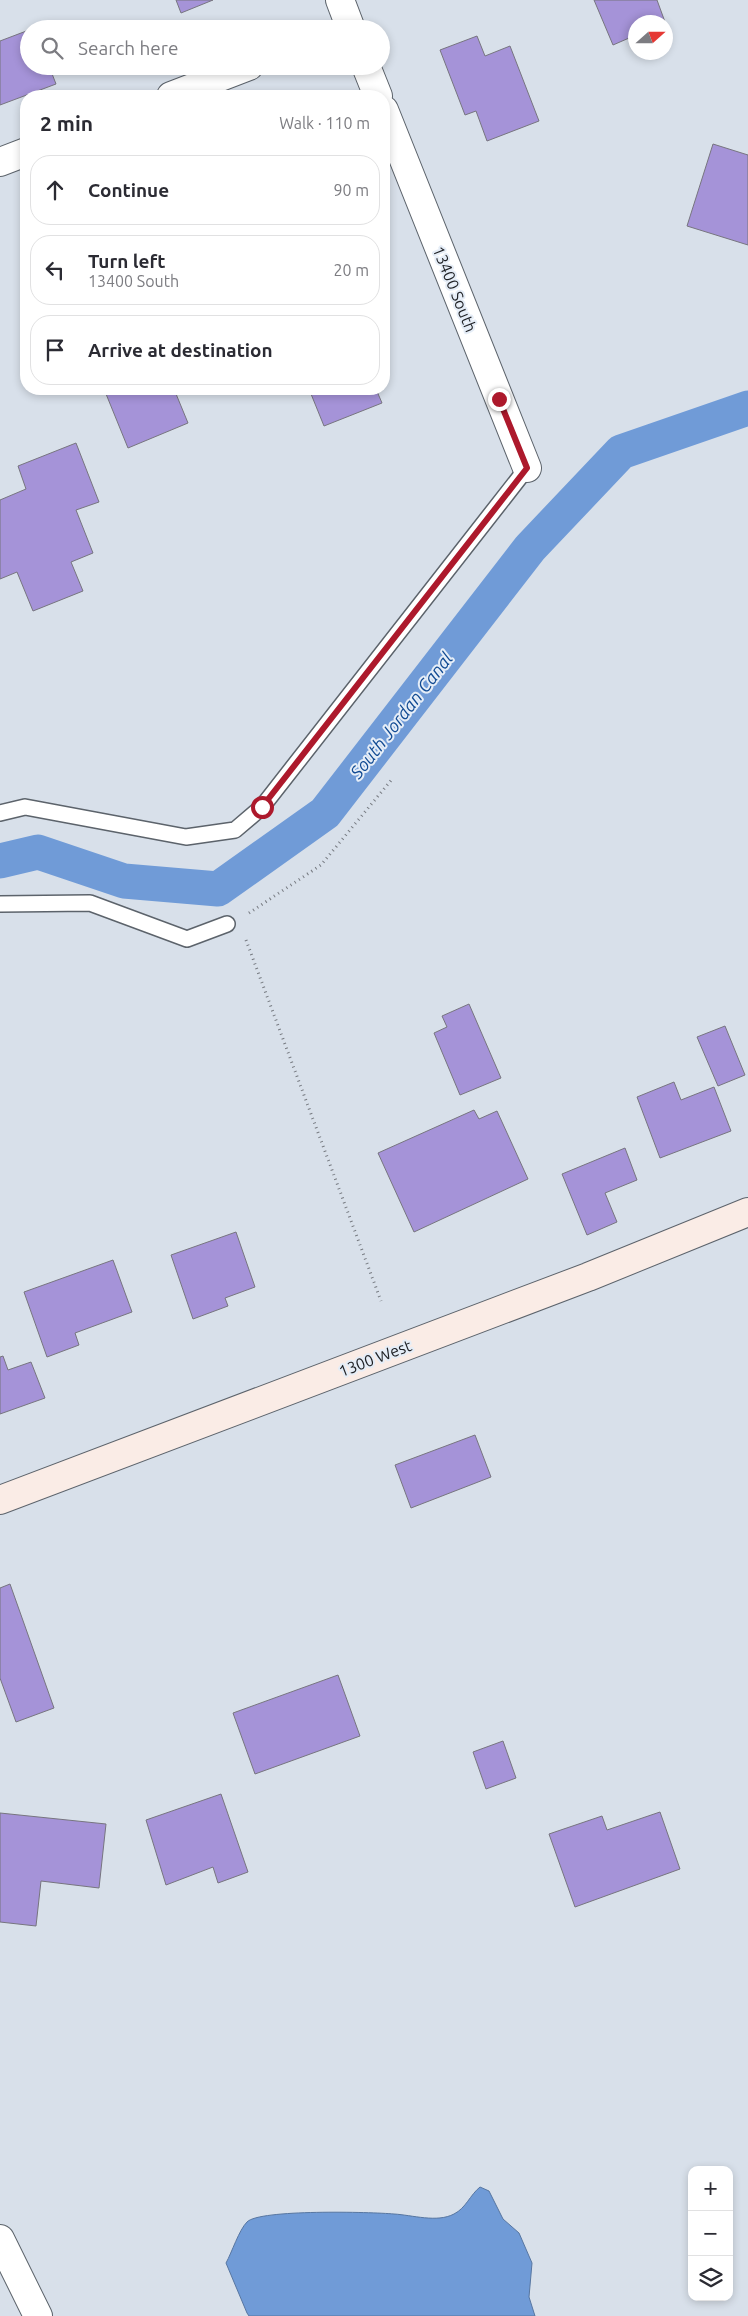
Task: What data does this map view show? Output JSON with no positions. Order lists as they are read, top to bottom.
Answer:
{
  "streets": {
    "street": ["13400 South", "1300 West"]
  },
  "water": ["South Jordan Canal"],
  "north": "right",
  "page": {
    "search": "Search here",
    "heading": ["2 min", "Walk · 110 m"],
    "list": [
      ["Continue", "90 m"],
      ["Turn left", "13400 South", "20 m"],
      "Arrive at destination"
    ],
    "map_buttons": ["+", "−"]
  }
}
